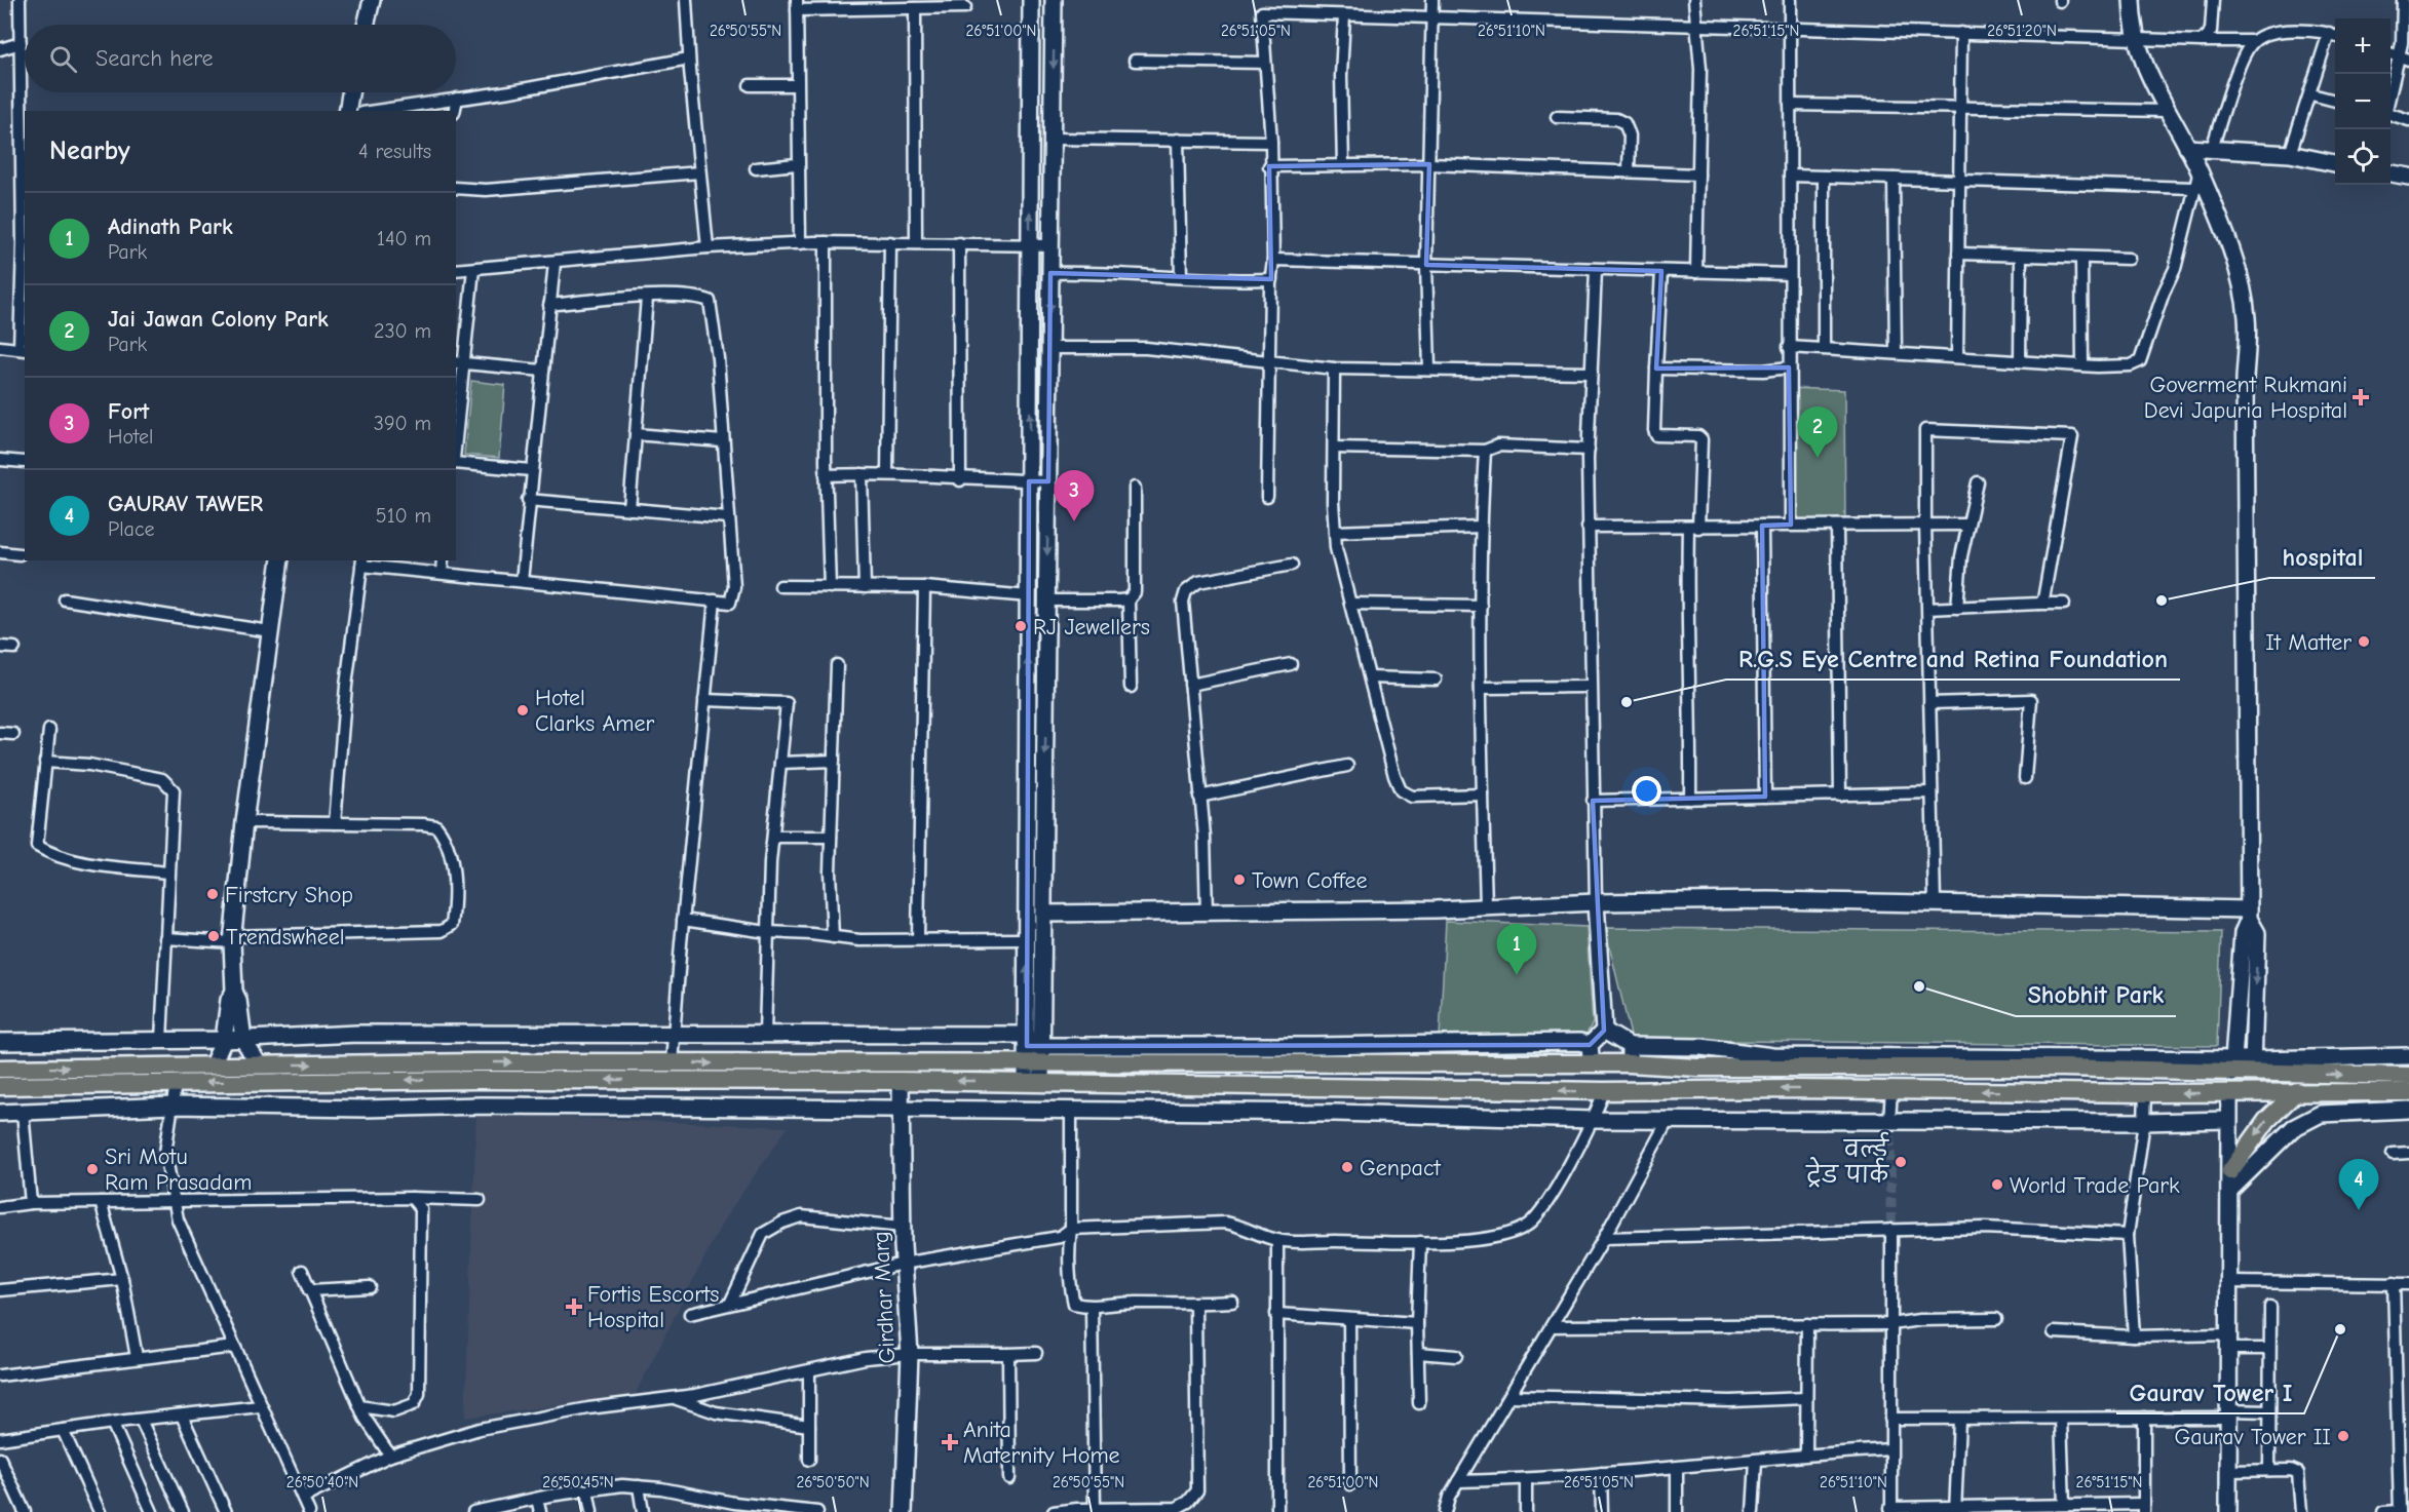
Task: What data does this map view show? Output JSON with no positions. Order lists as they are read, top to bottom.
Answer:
{
  "streets": {
    "street": ["Girdhar Marg"]
  },
  "places": {
    "health": ["Goverment Rukmani Devi Japuria Hospital", "Fortis Escorts Hospital", "Anita Maternity Home"],
    "other": [
      "hospital",
      "RJ Jewellers",
      "It Matter",
      "R.G.S Eye Centre and Retina Foundation",
      "Hotel Clarks Amer",
      "Town Coffee",
      "Firstcry Shop",
      "Trendswheel",
      "Shobhit Park",
      "वर्ल्ड ट्रेड पार्क",
      "Genpact",
      "Sri Motu Ram Prasadam",
      "World Trade Park",
      "Gaurav Tower I",
      "Gaurav Tower II"
    ]
  },
  "page": {
    "map_buttons": ["+", "−"],
    "search": "Search here",
    "heading": ["Nearby", "4 results"],
    "list": [
      {
        "mark": "1",
        "name": "Adinath Park",
        "note": "Park",
        "value": "140 m"
      },
      {
        "mark": "2",
        "name": "Jai Jawan Colony Park",
        "note": "Park",
        "value": "230 m"
      },
      {
        "mark": "3",
        "name": "Fort",
        "note": "Hotel",
        "value": "390 m"
      },
      {
        "mark": "4",
        "name": "GAURAV TAWER",
        "note": "Place",
        "value": "510 m"
      }
    ],
    "pins": [
      "2",
      "3",
      "1",
      "4"
    ]
  },
  "coordinates": [
    "26°50'55\"N",
    "26°51'00\"N",
    "26°51'05\"N",
    "26°51'10\"N",
    "26°51'15\"N",
    "26°51'20\"N",
    "26°50'40\"N",
    "26°50'45\"N",
    "26°50'50\"N"
  ]
}
